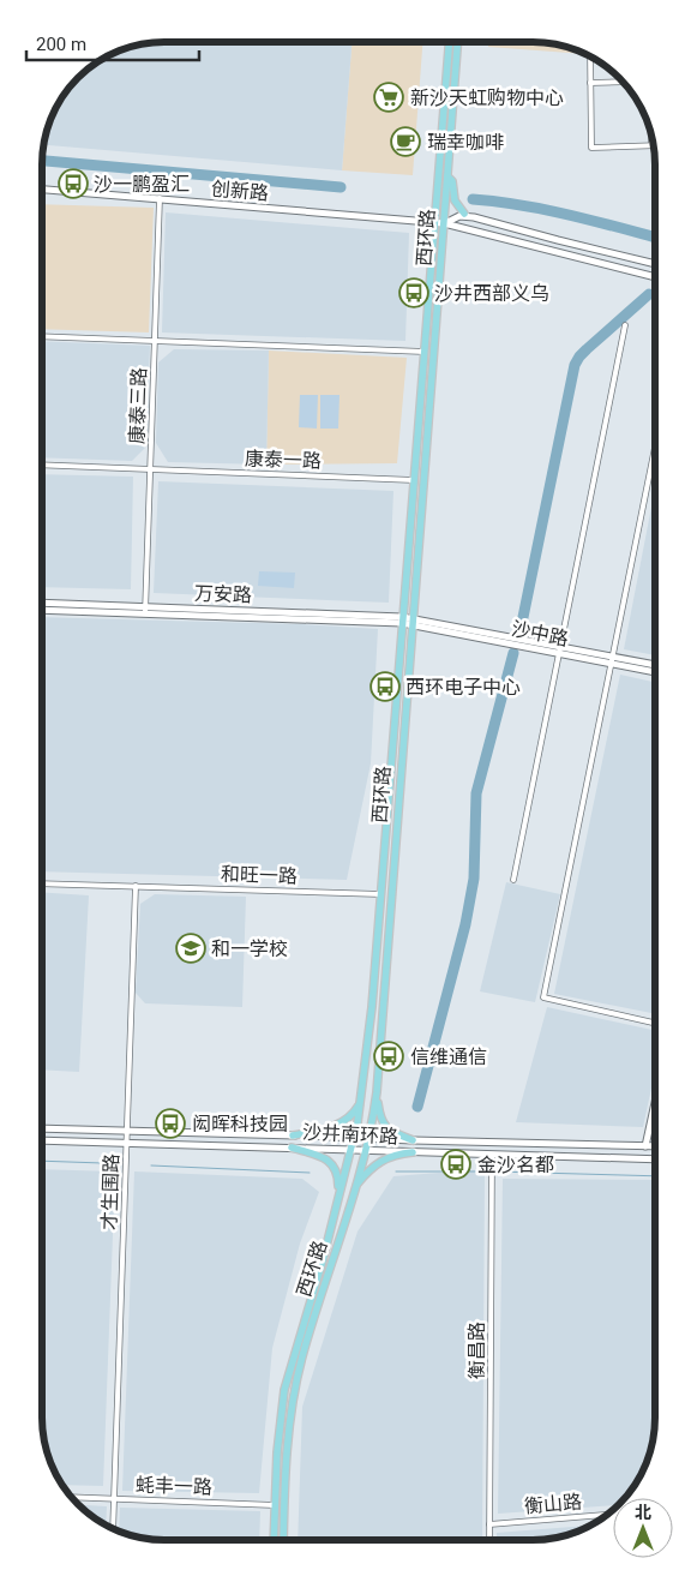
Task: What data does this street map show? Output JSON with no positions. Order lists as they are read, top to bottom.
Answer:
{
  "streets": {
    "main road": ["西环路"],
    "street": [
      "创新路",
      "康泰三路",
      "康泰一路",
      "万安路",
      "沙中路",
      "和旺一路",
      "沙井南环路",
      "才生围路",
      "衡昌路",
      "蚝丰一路",
      "衡山路"
    ]
  },
  "crossings": [
    ["创新路", "西环路"],
    ["创新路", "康泰三路"],
    ["西环路", "康泰一路"],
    ["西环路", "万安路"],
    ["西环路", "沙中路"],
    ["西环路", "和旺一路"],
    ["西环路", "沙井南环路"],
    ["西环路", "蚝丰一路"],
    ["康泰三路", "康泰一路"],
    ["康泰三路", "万安路"],
    ["万安路", "沙中路"],
    ["和旺一路", "才生围路"],
    ["沙井南环路", "才生围路"],
    ["沙井南环路", "衡昌路"],
    ["才生围路", "蚝丰一路"],
    ["衡昌路", "衡山路"]
  ],
  "places": {
    "supermarket": ["新沙天虹购物中心"],
    "cafe": ["瑞幸咖啡"],
    "bus stop": [
      "沙一鹏盈汇",
      "沙井西部义乌",
      "西环电子中心",
      "信维通信",
      "闳晖科技园",
      "金沙名都"
    ],
    "school or university": ["和一学校"]
  },
  "scale_bar": "200 m",
  "north": "top"
}
